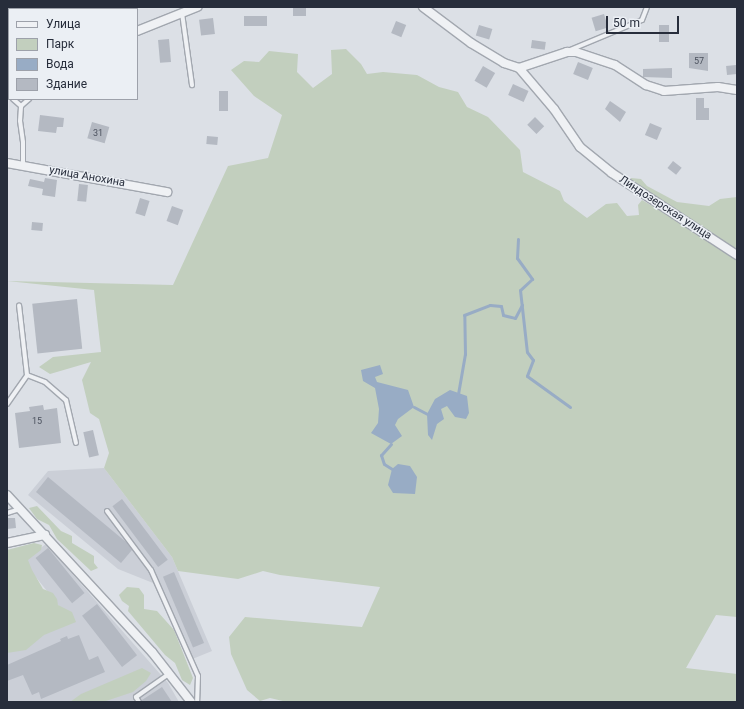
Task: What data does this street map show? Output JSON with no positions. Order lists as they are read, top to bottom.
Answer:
{
  "streets": {
    "street": ["улица Анохина", "Линдозерская улица"]
  },
  "house_numbers": ["57", "31", "15"],
  "legend": [
    "Улица",
    "Парк",
    "Вода",
    "Здание"
  ],
  "scale_bar": "50 m"
}
